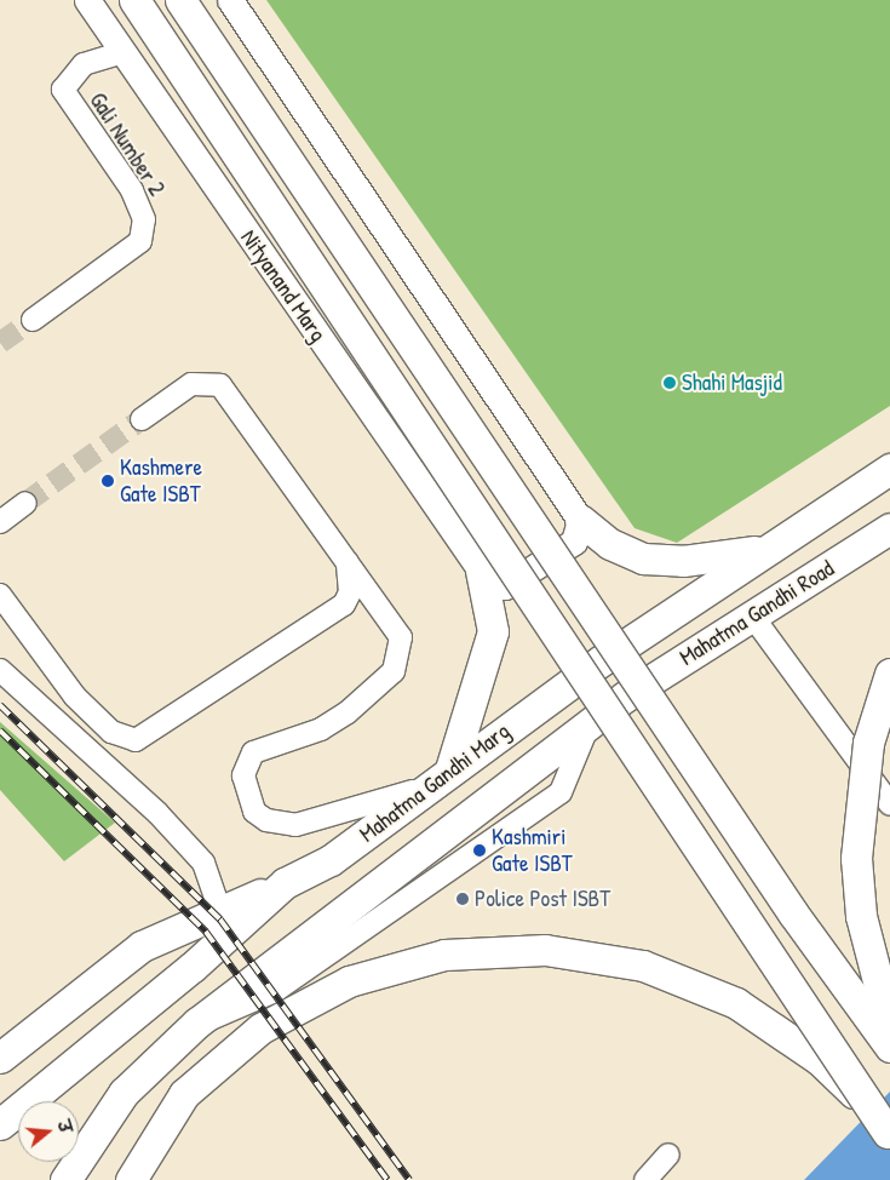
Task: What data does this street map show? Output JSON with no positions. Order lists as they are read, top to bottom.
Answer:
{
  "streets": {
    "highway": ["Mahatma Gandhi Road", "Mahatma Gandhi Marg"],
    "main road": ["Nityanand Marg"],
    "lane": ["Gali Number 2"]
  },
  "crossings": [
    ["Gali Number 2", "Nityanand Marg"],
    ["Mahatma Gandhi Road", "Mahatma Gandhi Marg"]
  ],
  "places": [
    "Shahi Masjid",
    "Kashmere Gate ISBT",
    "Kashmiri Gate ISBT",
    "Police Post ISBT"
  ],
  "north": "right"
}
